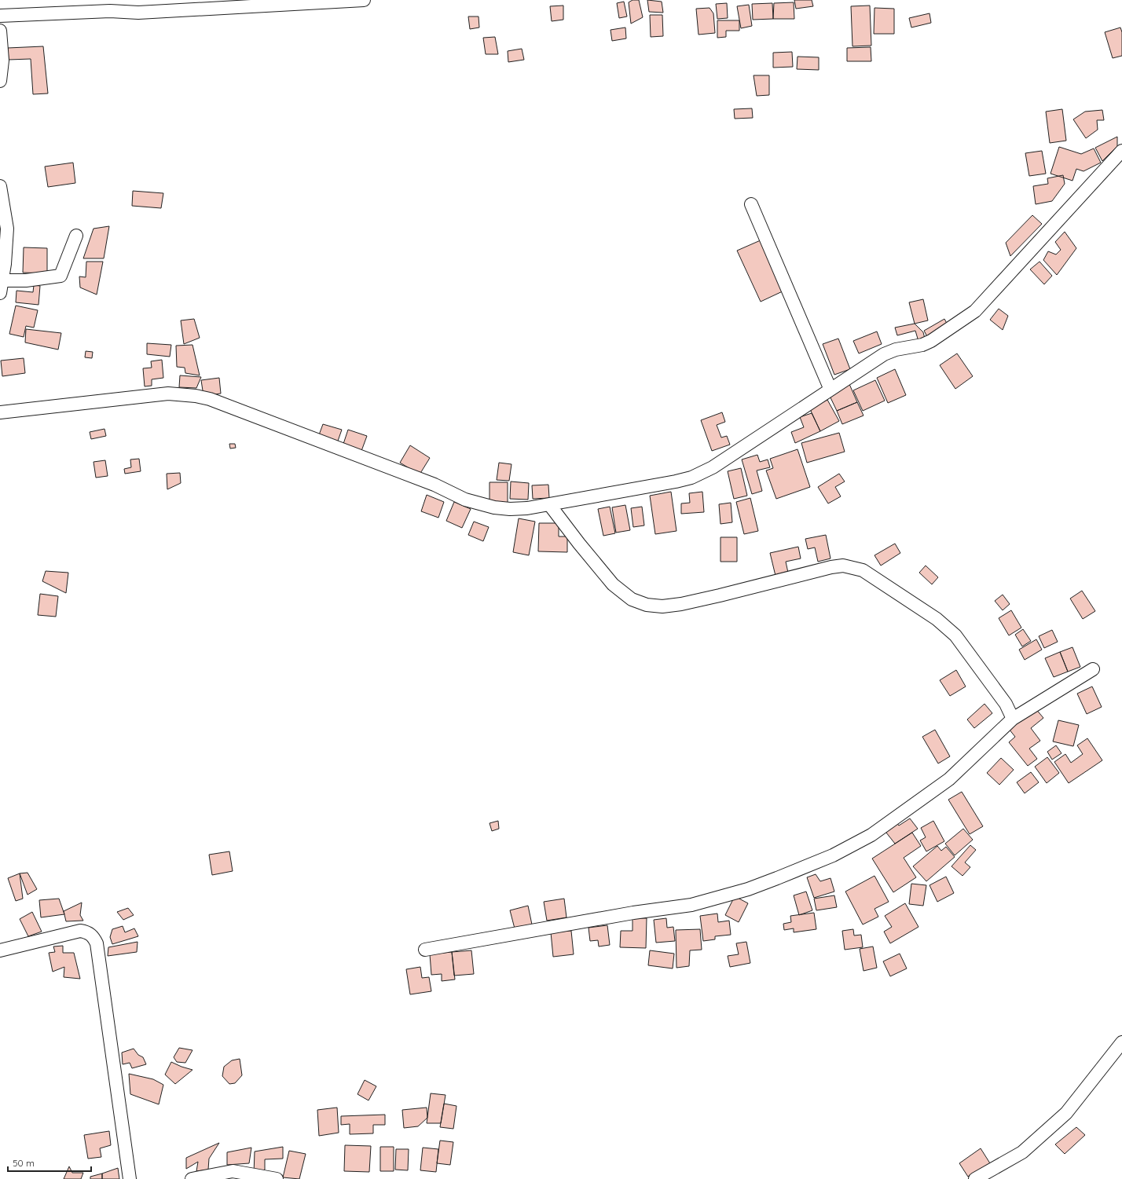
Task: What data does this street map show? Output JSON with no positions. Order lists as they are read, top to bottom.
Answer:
{
  "scale_bar": "50 m"
}
